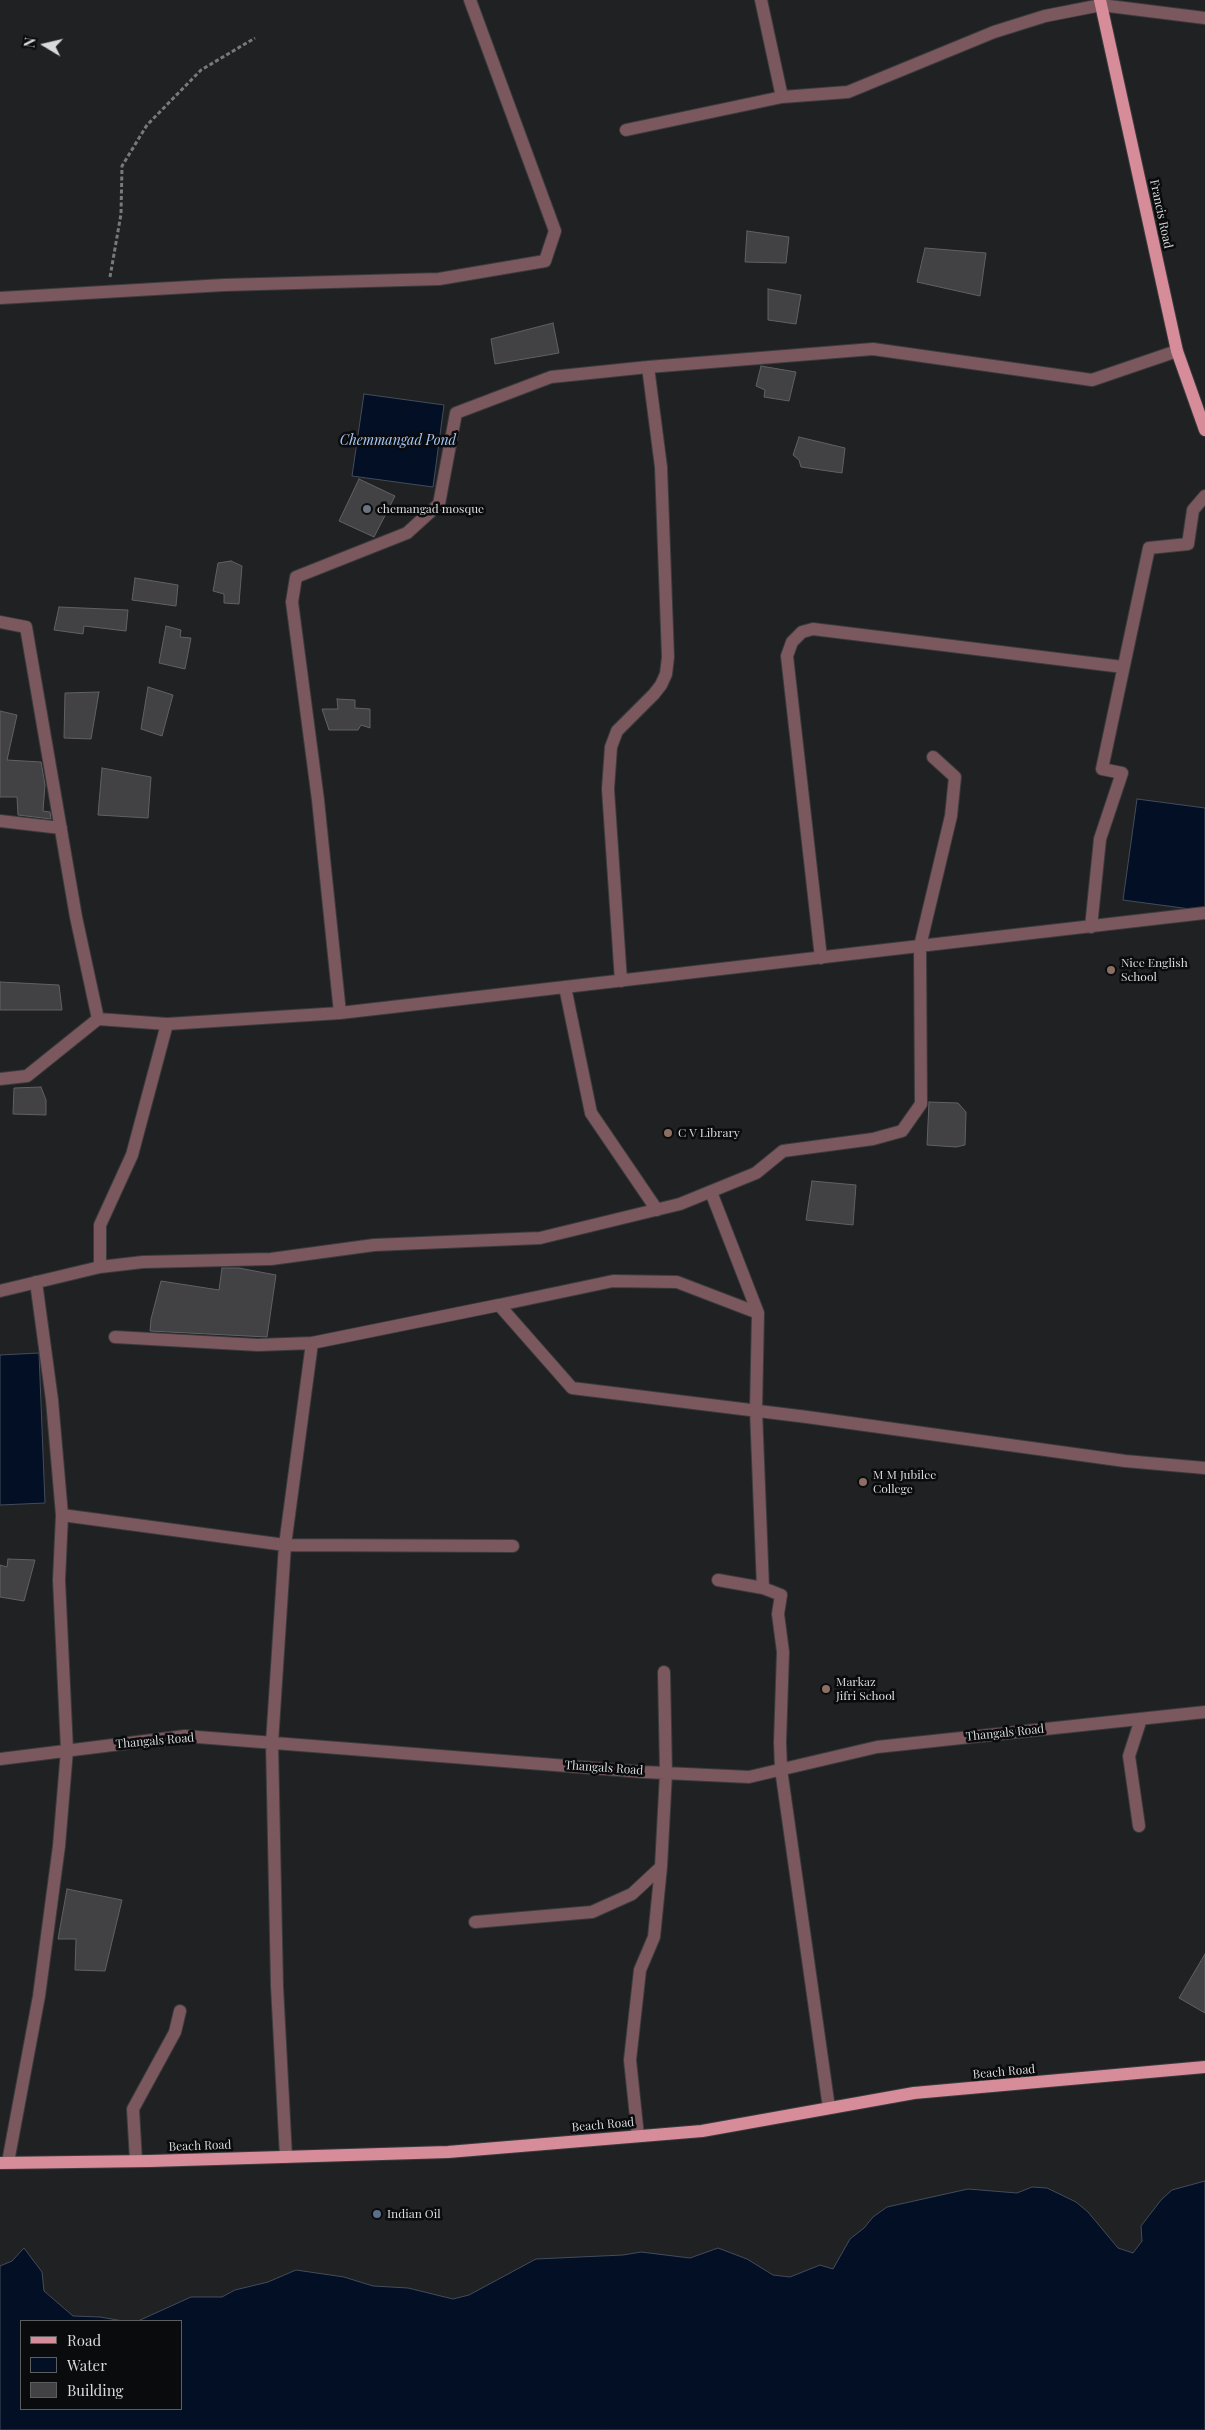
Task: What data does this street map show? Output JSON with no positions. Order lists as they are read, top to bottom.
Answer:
{
  "streets": {
    "main road": ["Francis Road", "Beach Road"],
    "street": ["Thangals Road"]
  },
  "water": ["Chemmangad Pond"],
  "places": [
    "chemangad mosque",
    "Nice English School",
    "C V Library",
    "M M Jubilee College",
    "Markaz Jifri School",
    "Indian Oil"
  ],
  "legend": ["Road", "Water", "Building"],
  "north": "left"
}
